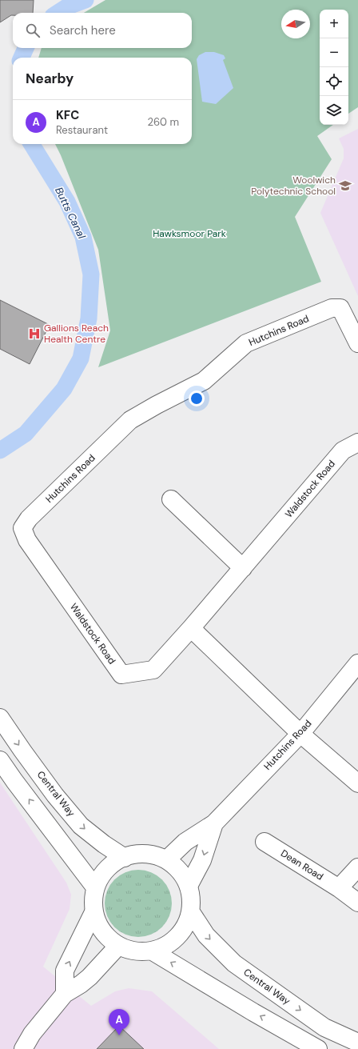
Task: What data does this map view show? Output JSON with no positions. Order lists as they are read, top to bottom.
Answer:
{
  "streets": {
    "street": [
      "Hutchins Road",
      "Waldstock Road",
      "Central Way",
      "Dean Road"
    ]
  },
  "crossings": [
    ["Hutchins Road", "Waldstock Road"],
    ["Hutchins Road", "Central Way"]
  ],
  "water": ["Butts Canal"],
  "parks": ["Hawksmoor Park"],
  "places": {
    "school or university": ["Woolwich Polytechnic School"],
    "hospital": ["Gallions Reach Health Centre"]
  },
  "north": "left",
  "page": {
    "map_buttons": ["+", "−"],
    "search": "Search here",
    "heading": "Nearby",
    "list": [
      {
        "mark": "A",
        "name": "KFC",
        "note": "Restaurant",
        "value": "260 m"
      }
    ],
    "pins": "A"
  }
}
